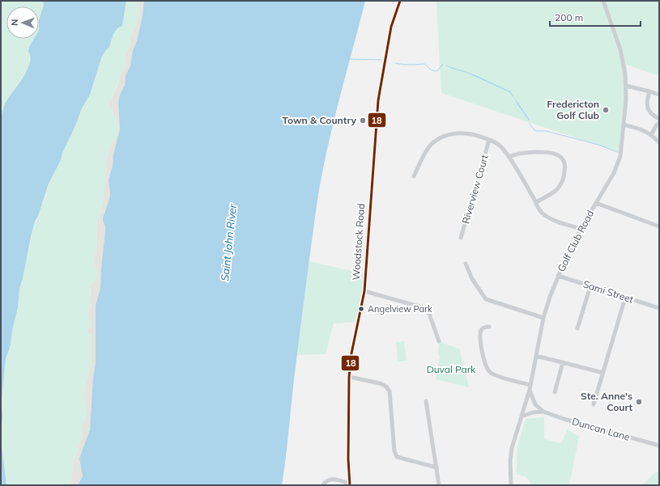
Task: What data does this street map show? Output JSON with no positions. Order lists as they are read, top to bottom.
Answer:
{
  "streets": {
    "main road": ["Woodstock Road"],
    "street": [
      "Riverview Court",
      "Golf Club Road",
      "Sami Street",
      "Duncan Lane"
    ]
  },
  "crossings": [
    ["Golf Club Road", "Sami Street"]
  ],
  "water": ["Saint John River"],
  "parks": ["Duval Park"],
  "places": [
    "Fredericton Golf Club",
    "Town & Country",
    "Angelview Park",
    "Ste. Anne's Court"
  ],
  "lines": ["transit line 18"],
  "scale_bar": "200 m",
  "north": "left"
}
